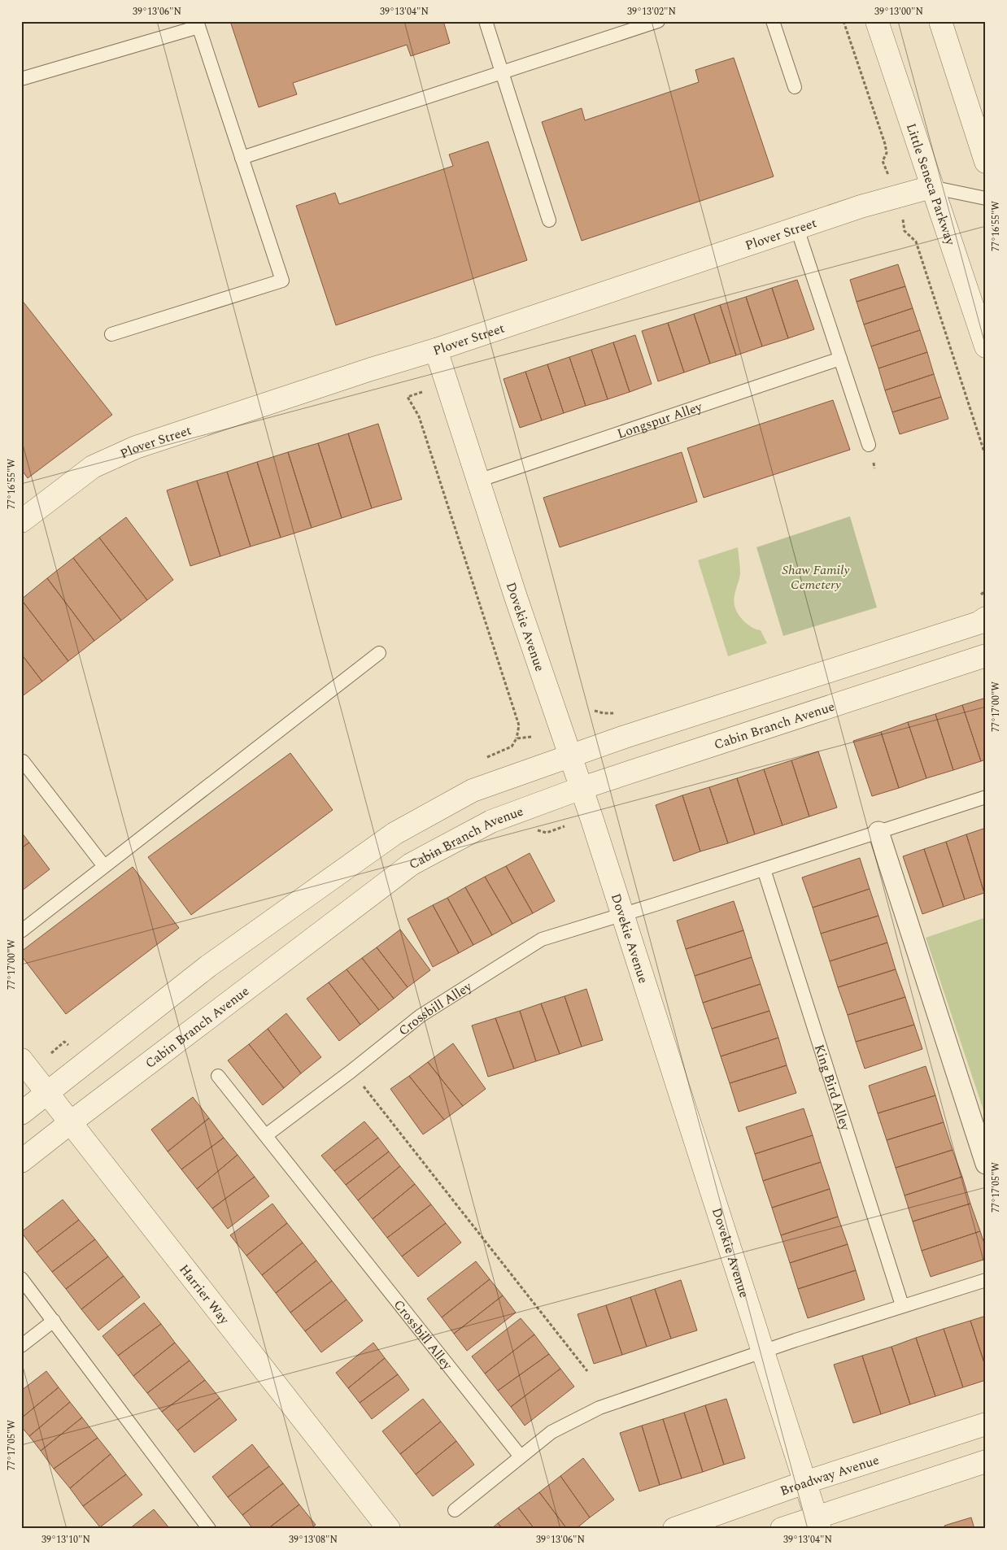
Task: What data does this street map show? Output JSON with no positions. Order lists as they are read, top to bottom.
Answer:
{
  "streets": {
    "street": [
      "Little Seneca Parkway",
      "Plover Street",
      "Dovekie Avenue",
      "Cabin Branch Avenue",
      "Harrier Way",
      "Broadway Avenue"
    ],
    "lane": ["Longspur Alley", "Crossbill Alley", "King Bird Alley"]
  },
  "crossings": [
    ["Little Seneca Parkway", "Plover Street"],
    ["Plover Street", "Dovekie Avenue"],
    ["Longspur Alley", "Dovekie Avenue"],
    ["Dovekie Avenue", "Cabin Branch Avenue"],
    ["Dovekie Avenue", "Crossbill Alley"],
    ["Dovekie Avenue", "Broadway Avenue"],
    ["Cabin Branch Avenue", "Harrier Way"]
  ],
  "parks": ["Shaw Family Cemetery"],
  "coordinates": [
    "39°13'06\"N",
    "39°13'04\"N",
    "39°13'02\"N",
    "39°13'00\"N",
    "77°16'55\"W",
    "77°17'00\"W",
    "77°17'05\"W",
    "39°13'10\"N",
    "39°13'08\"N"
  ]
}
